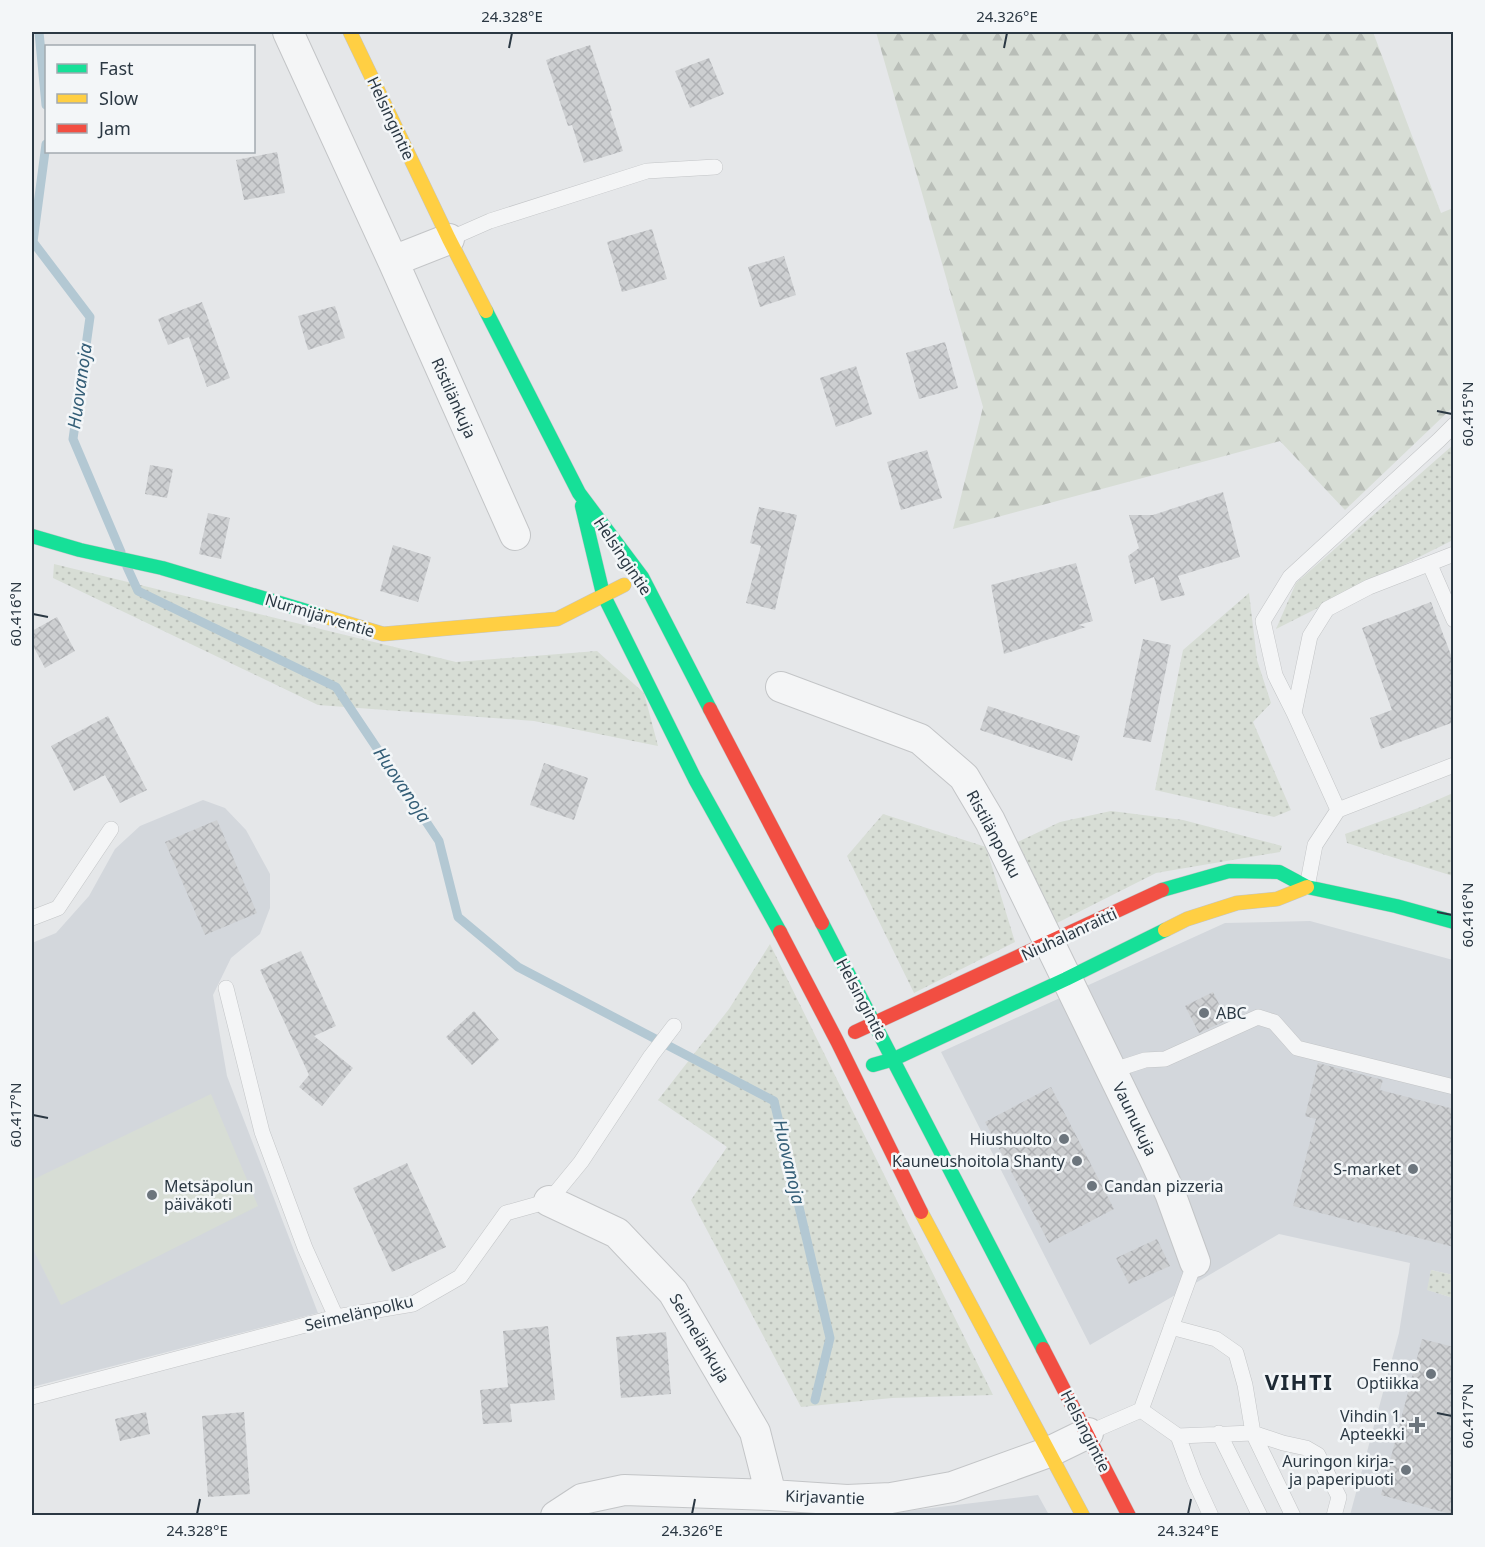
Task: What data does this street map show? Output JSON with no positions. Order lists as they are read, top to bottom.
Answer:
{
  "streets": {
    "street": [
      "Helsingintie",
      "Ristilänkuja",
      "Nurmijärventie",
      "Ristilänpolku",
      "Niuhalanraitti",
      "Vaunukuja",
      "Seimelänkuja",
      "Kirjavantie"
    ],
    "lane": ["Seimelänpolku"]
  },
  "crossings": [
    ["Helsingintie", "Nurmijärventie"],
    ["Helsingintie", "Niuhalanraitti"],
    ["Helsingintie", "Kirjavantie"],
    ["Ristilänpolku", "Niuhalanraitti"],
    ["Ristilänpolku", "Vaunukuja"],
    ["Seimelänpolku", "Seimelänkuja"],
    ["Seimelänkuja", "Kirjavantie"]
  ],
  "districts": ["VIHTI"],
  "water": ["Huovanoja"],
  "places": {
    "other": [
      "ABC",
      "Hiushuolto",
      "Kauneushoitola Shanty",
      "S-market",
      "Candan pizzeria",
      "Metsäpolun päiväkoti",
      "Fenno Optiikka",
      "Auringon kirja- ja paperipuoti"
    ],
    "health": ["Vihdin 1. Apteekki"]
  },
  "legend": ["Fast", "Slow", "Jam"],
  "coordinates": [
    "24.328°E",
    "24.326°E",
    "60.415°N",
    "60.416°N",
    "60.417°N",
    "24.324°E"
  ]
}
